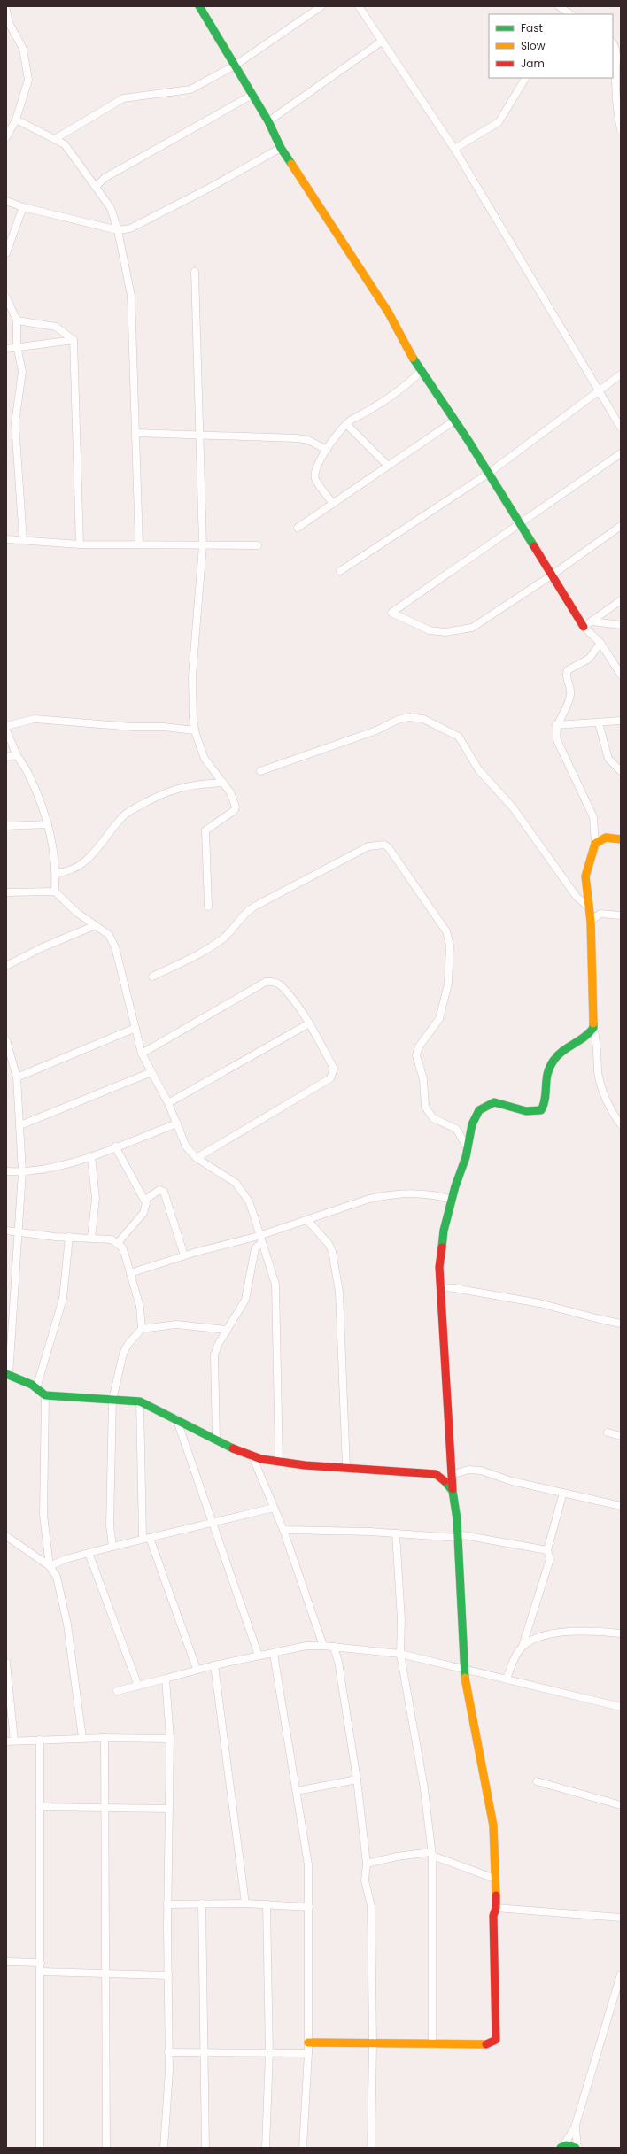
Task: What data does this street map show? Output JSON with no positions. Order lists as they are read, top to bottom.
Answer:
{
  "legend": ["Fast", "Slow", "Jam"]
}
